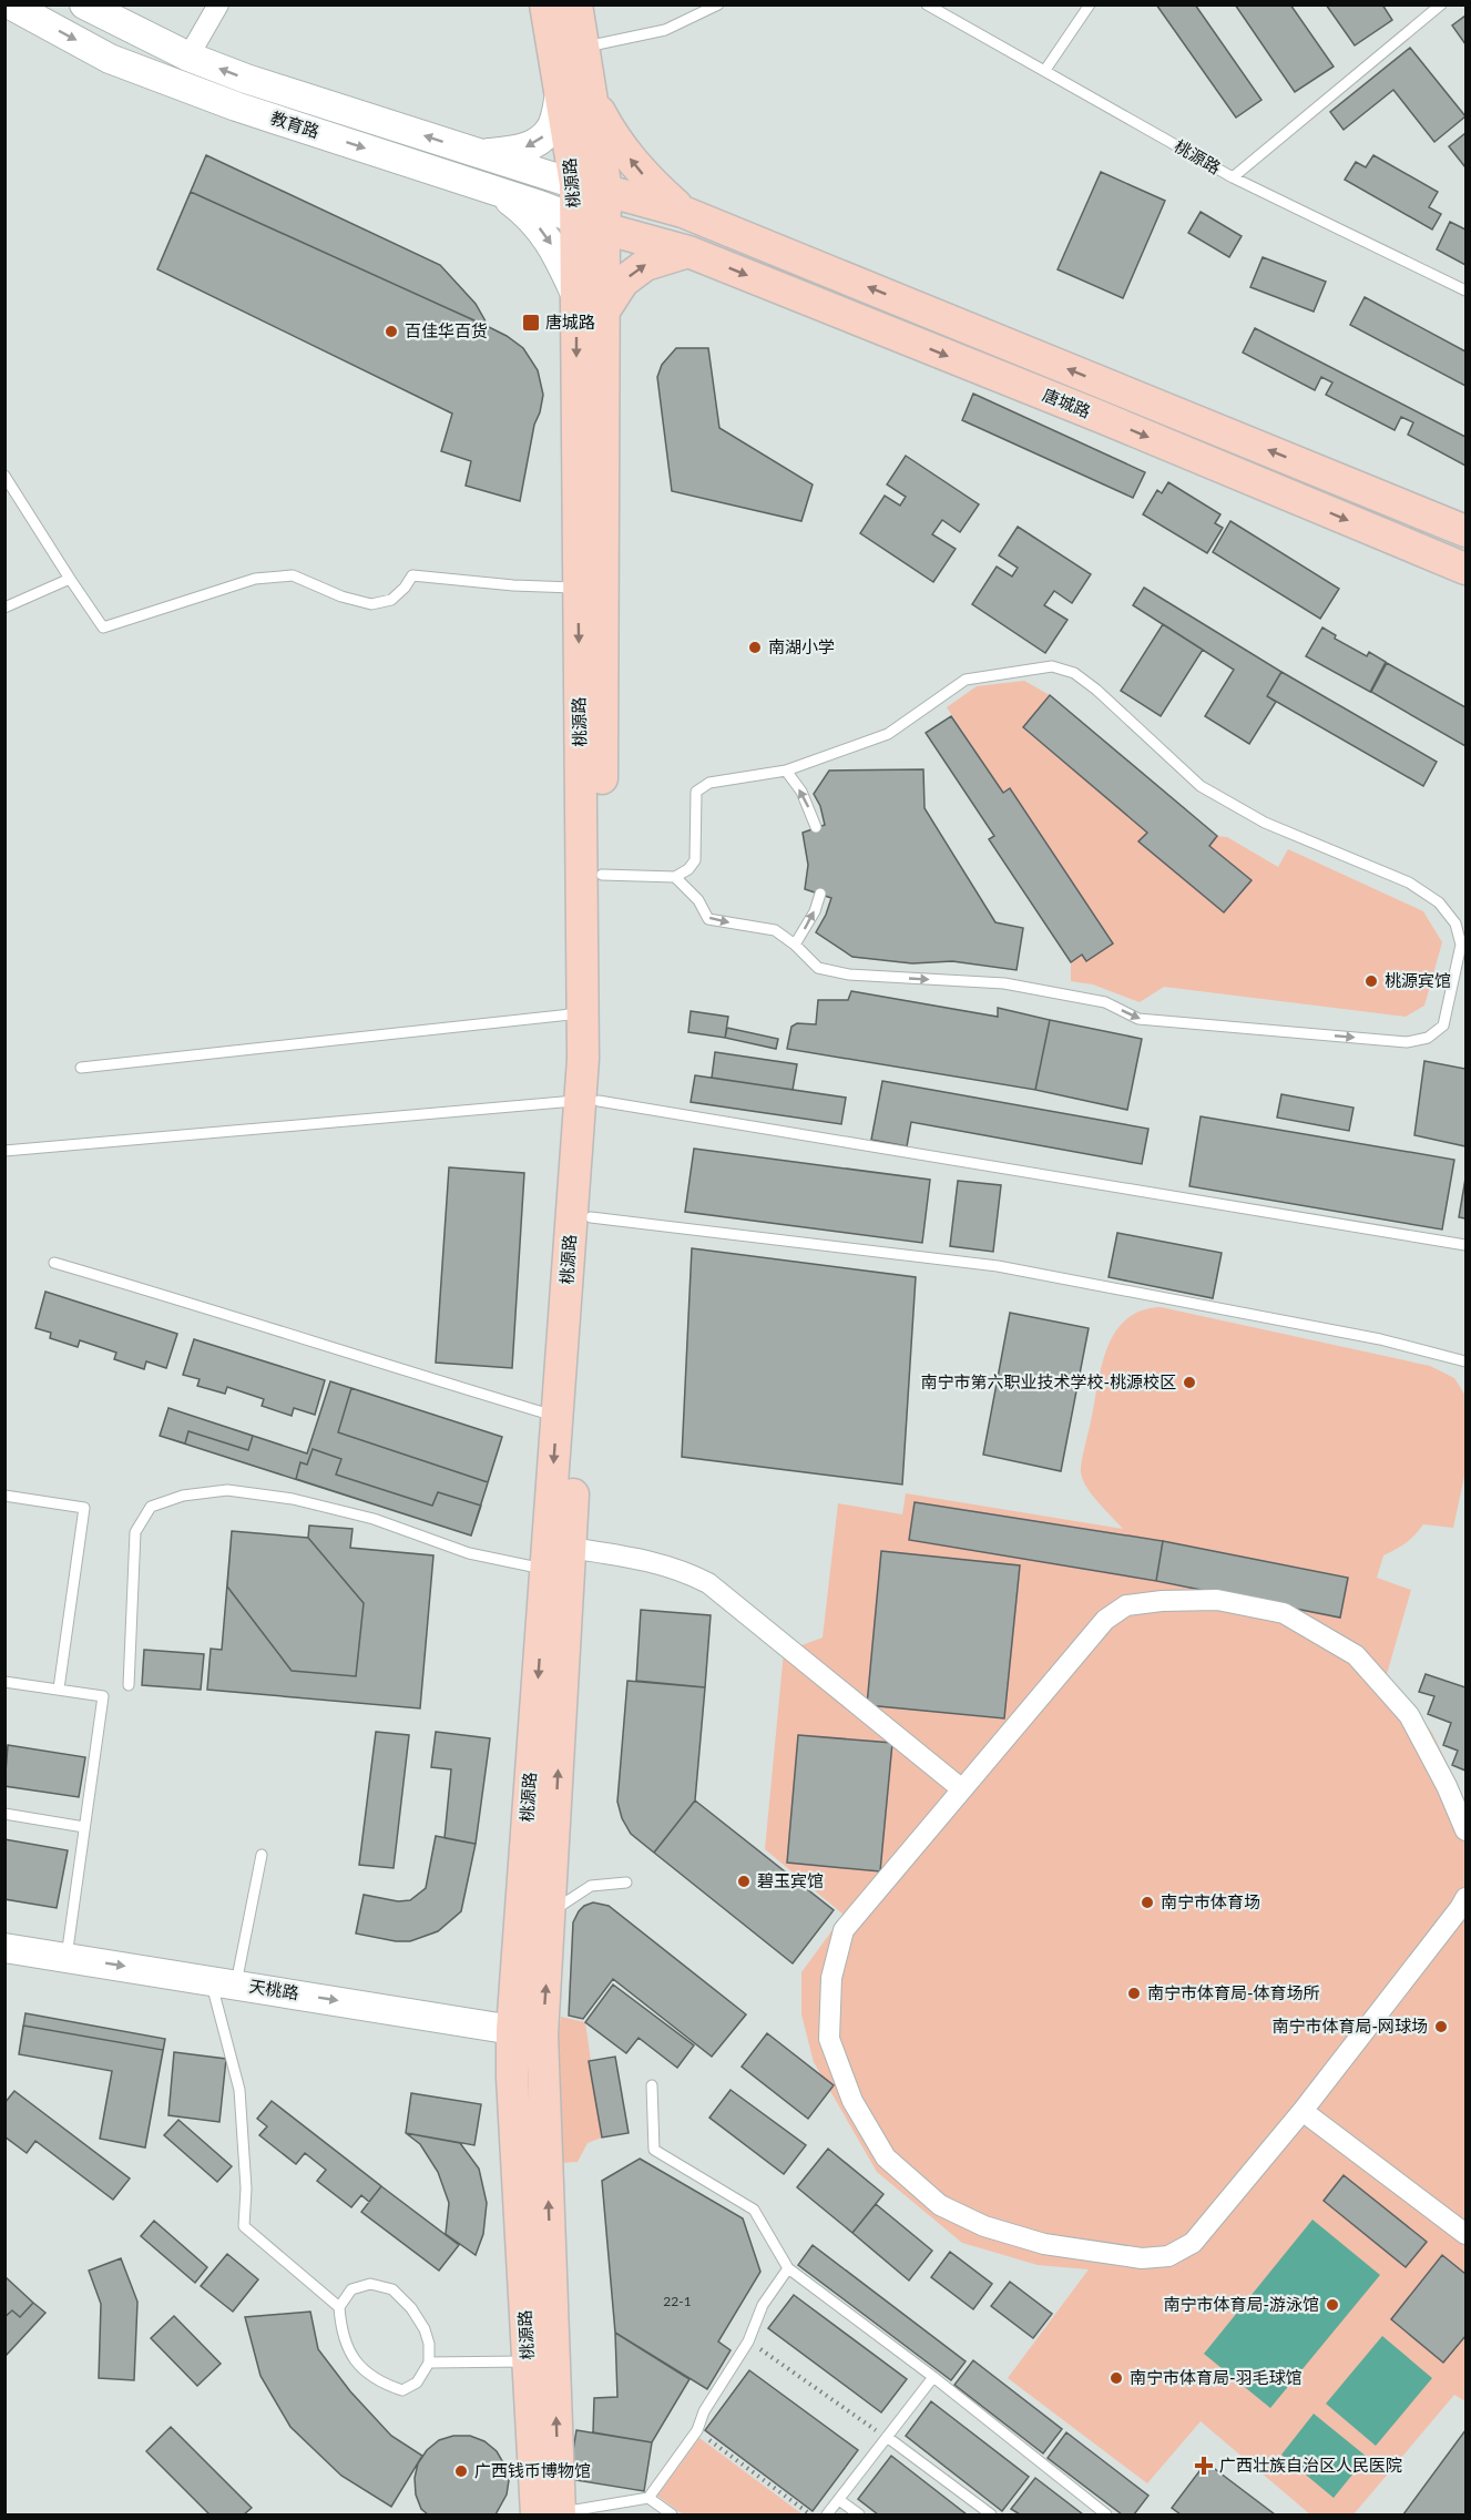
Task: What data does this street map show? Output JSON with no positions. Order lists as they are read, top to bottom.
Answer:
{
  "streets": {
    "main road": [
      "教育路",
      "桃源路",
      "唐城路",
      "天桃路"
    ]
  },
  "crossings": [
    ["教育路", "桃源路"],
    ["教育路", "唐城路"],
    ["桃源路", "唐城路"],
    ["桃源路", "天桃路"]
  ],
  "one_way": ["天桃路"],
  "places": {
    "transit": ["唐城路"],
    "other": [
      "百佳华百货",
      "南湖小学",
      "桃源宾馆",
      "南宁市第六职业技术学校-桃源校区",
      "碧玉宾馆",
      "南宁市体育场",
      "南宁市体育局-体育场所",
      "南宁市体育局-网球场",
      "南宁市体育局-游泳馆",
      "南宁市体育局-羽毛球馆",
      "广西钱币博物馆"
    ],
    "health": ["广西壮族自治区人民医院"]
  },
  "house_numbers": ["22-1"]
}
